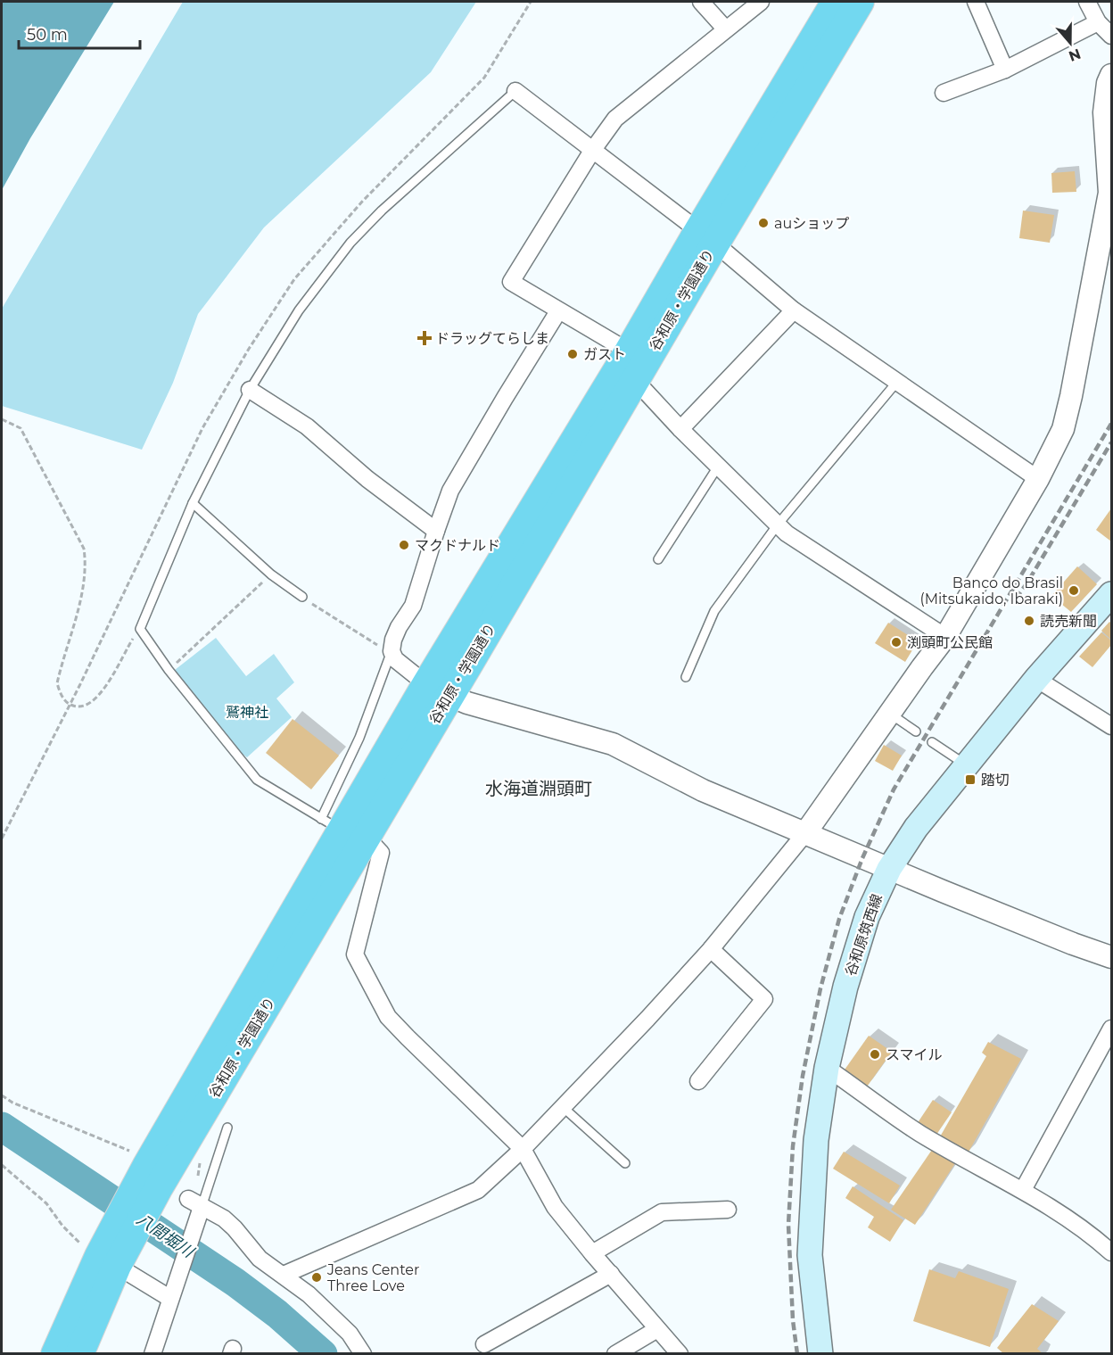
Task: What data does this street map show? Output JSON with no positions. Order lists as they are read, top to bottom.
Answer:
{
  "streets": {
    "highway": ["谷和原・学園通り"],
    "main road": ["谷和原筑西線"]
  },
  "districts": ["水海道淵頭町"],
  "water": ["八間堀川"],
  "parks": ["鷲神社"],
  "places": {
    "other": [
      "auショップ",
      "ガスト",
      "マクドナルド",
      "Banco do Brasil (Mitsukaido, Ibaraki)",
      "読売新聞",
      "渕頭町公民館",
      "スマイル",
      "Jeans Center Three Love"
    ],
    "health": ["ドラッグてらしま"],
    "transit": ["踏切"]
  },
  "scale_bar": "50 m",
  "north": "bottom"
}
